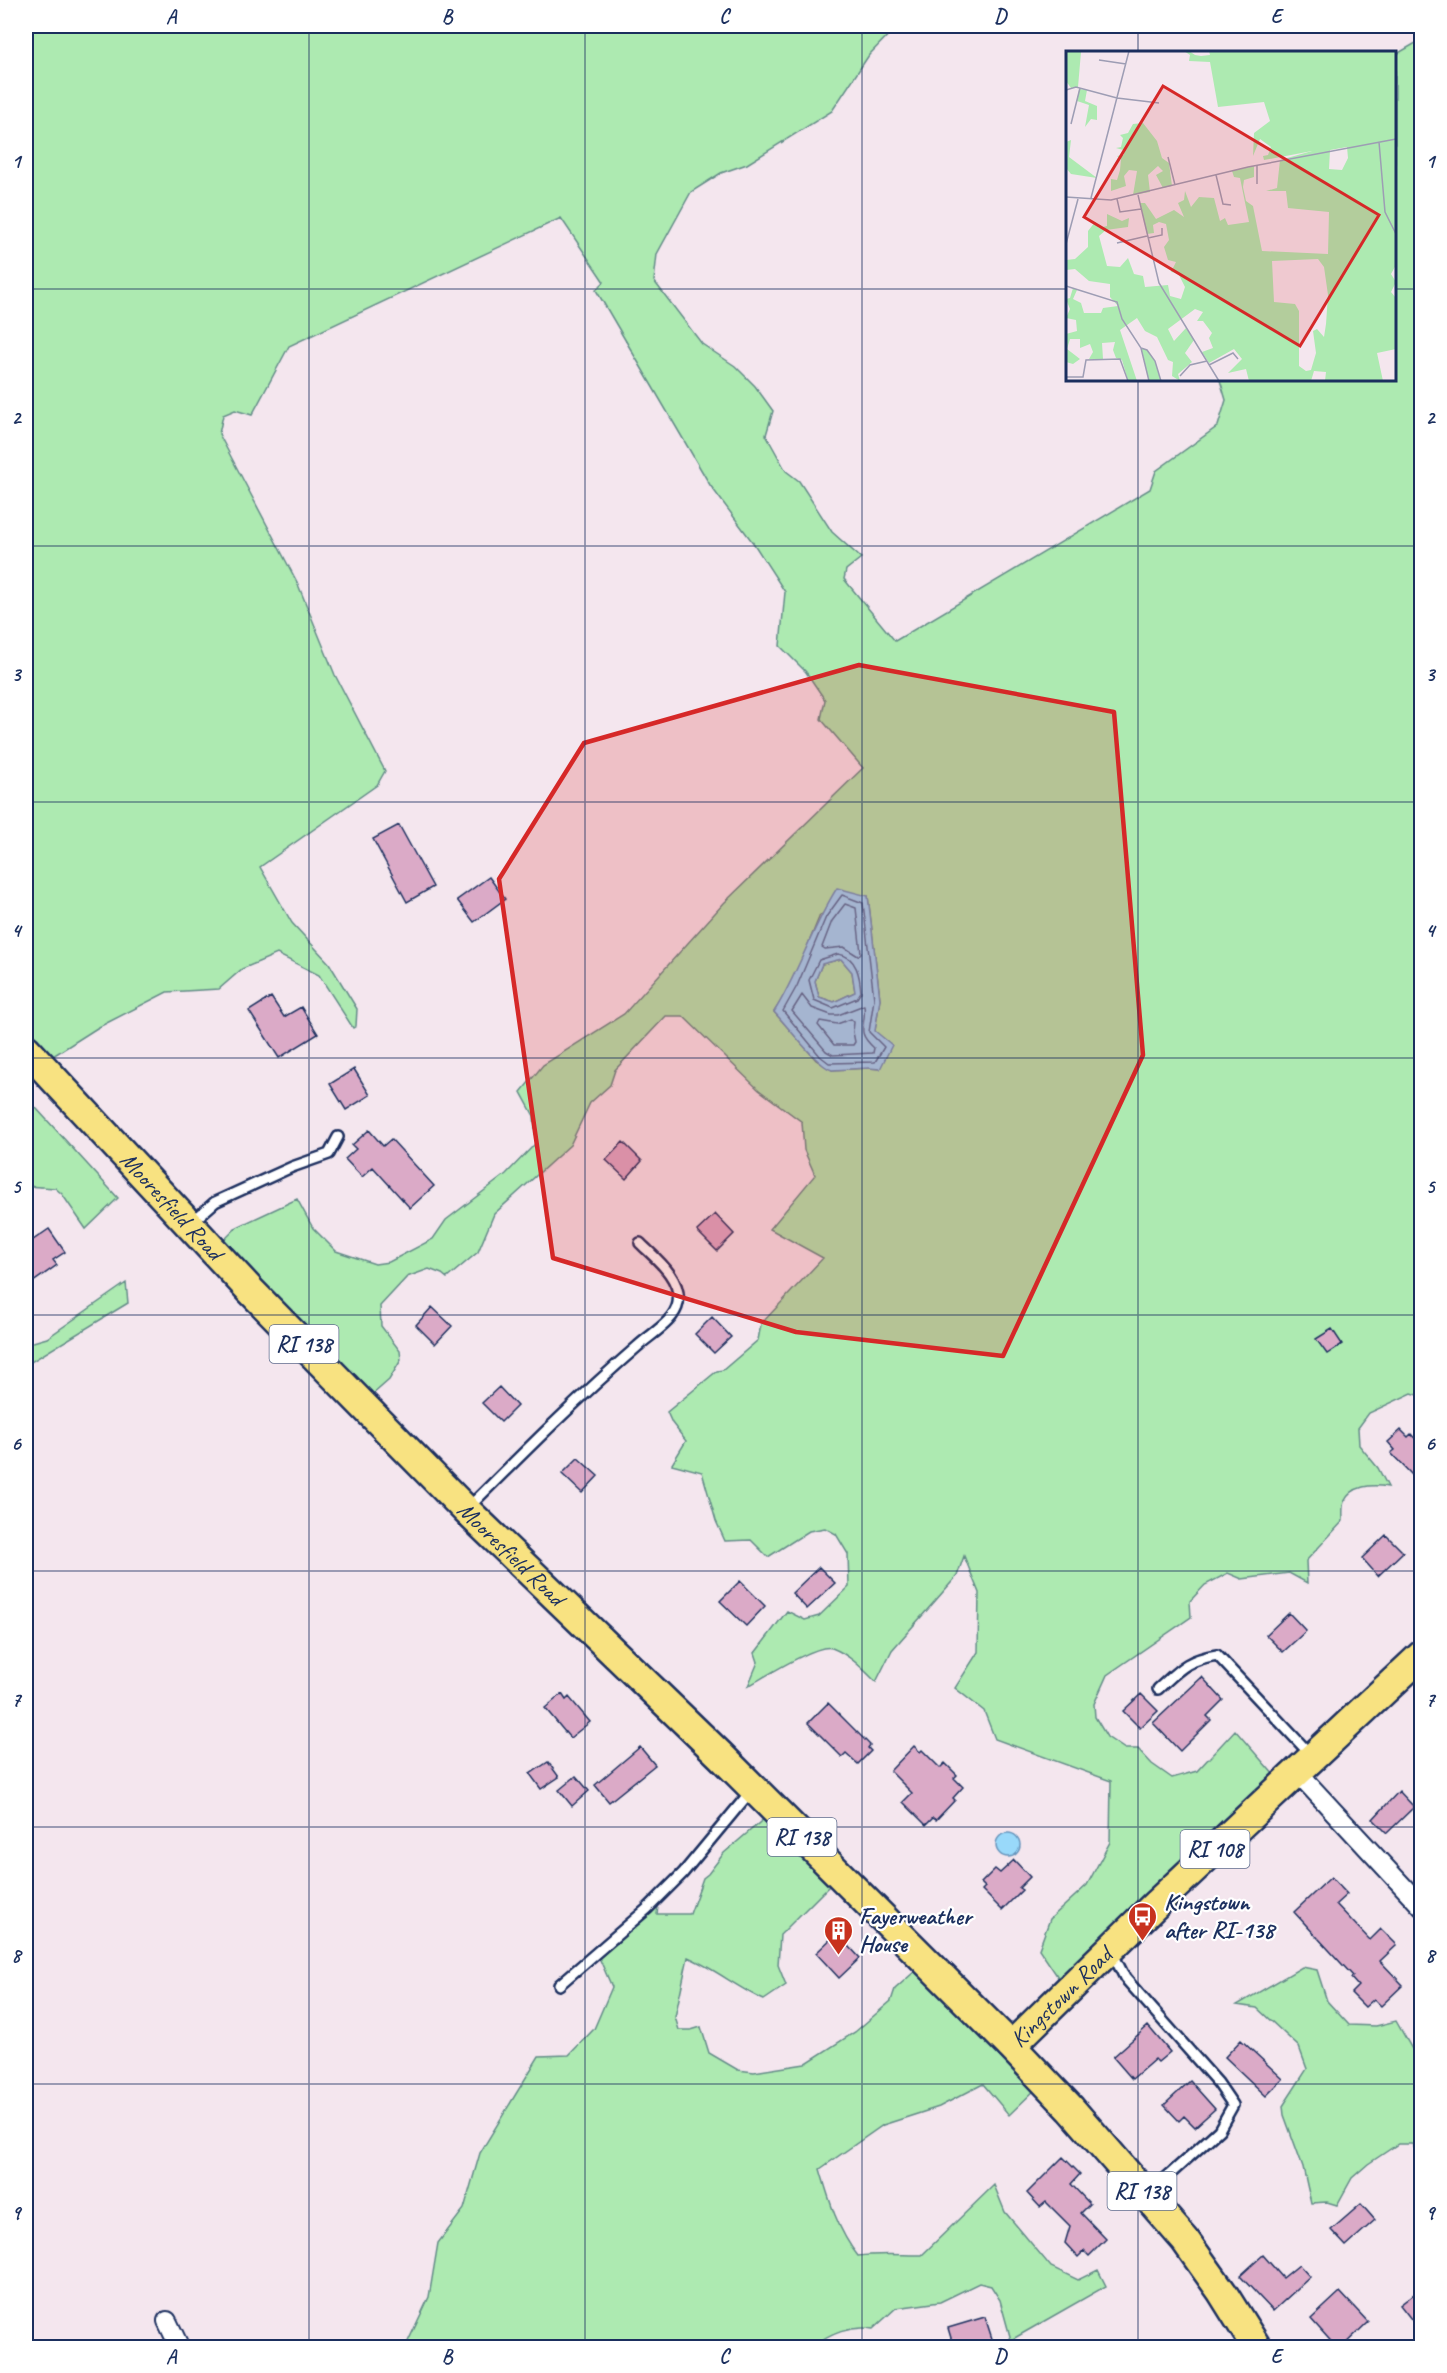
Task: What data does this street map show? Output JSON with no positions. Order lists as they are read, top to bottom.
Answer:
{
  "streets": {
    "main road": [
      "Mooresfield Road",
      "RI 138",
      "RI 108",
      "Kingstown Road"
    ]
  },
  "crossings": [
    ["Mooresfield Road", "Kingstown Road"]
  ],
  "places": {
    "bus stop": ["Kingstown after RI-138"],
    "building": ["Fayerweather House"]
  },
  "grid": {
    "columns": [
      "A",
      "B",
      "C",
      "D",
      "E"
    ],
    "rows": [
      "1",
      "2",
      "3",
      "4",
      "5",
      "6",
      "7",
      "8",
      "9"
    ]
  }
}
